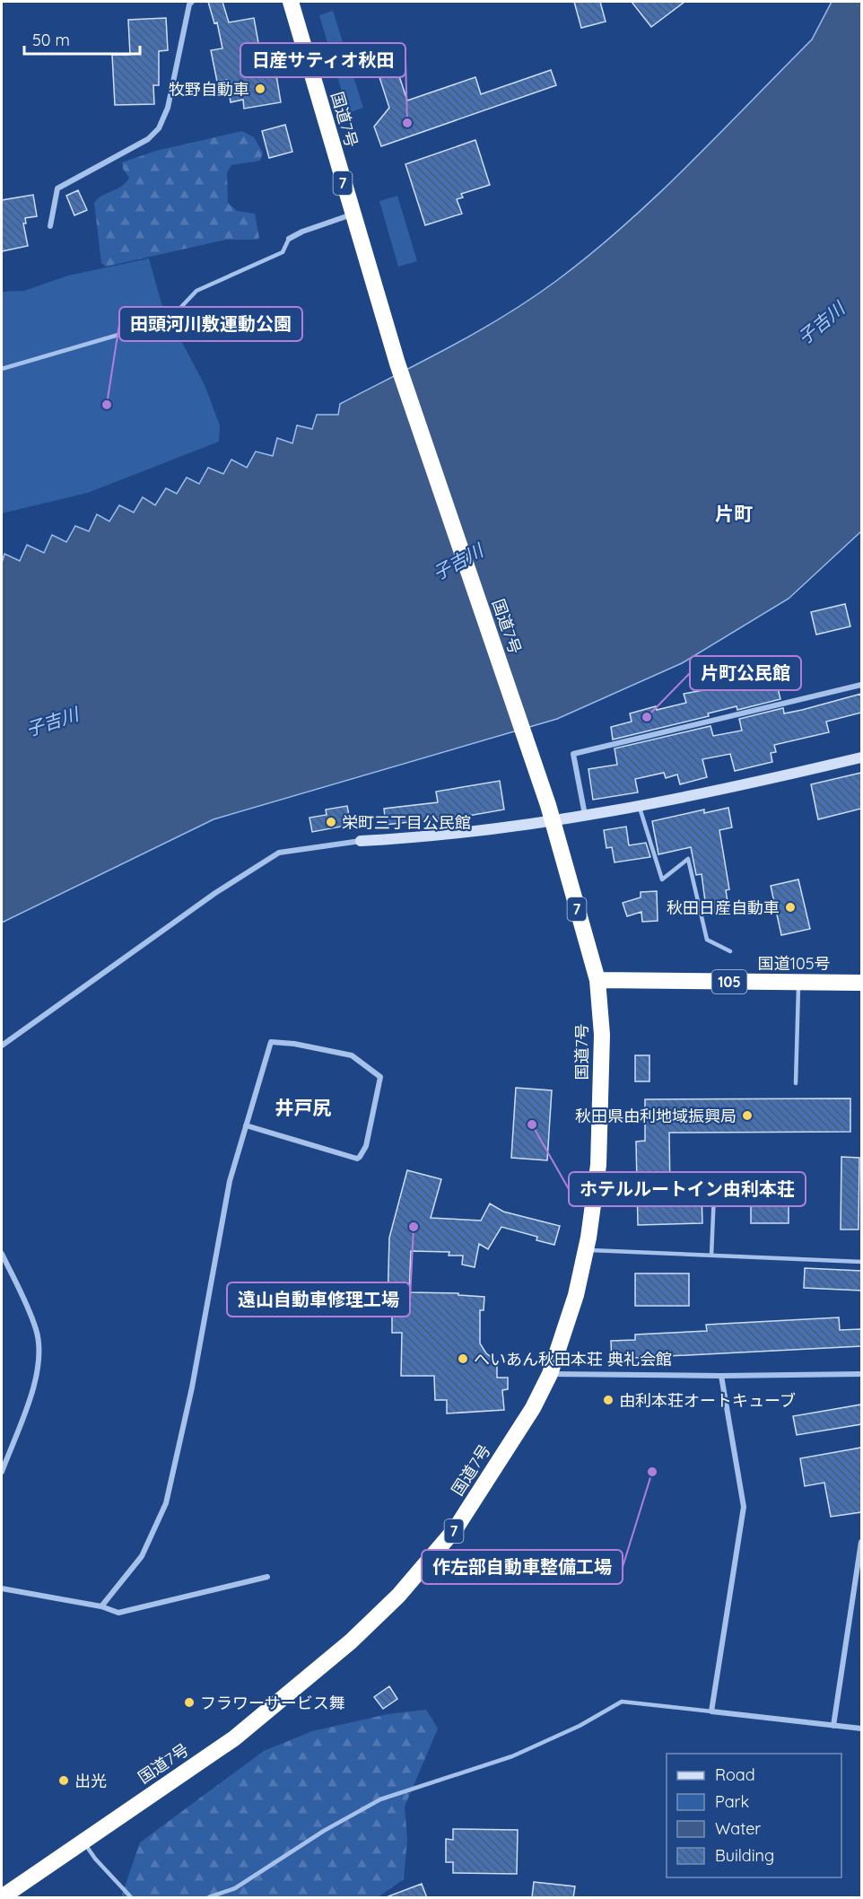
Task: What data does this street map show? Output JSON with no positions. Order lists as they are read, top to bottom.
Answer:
{
  "streets": {
    "highway": [
      "国道7号",
      "7",
      "国道105号",
      "105"
    ]
  },
  "crossings": [
    ["国道7号", "国道105号"]
  ],
  "districts": ["片町", "井戸尻"],
  "water": ["子吉川"],
  "places": [
    "牧野自動車",
    "日産サティオ秋田",
    "田頭河川敷運動公園",
    "片町公民館",
    "栄町三丁目公民館",
    "秋田日産自動車",
    "秋田県由利地域振興局",
    "ホテルルートイン由利本荘",
    "遠山自動車修理工場",
    "へいあん秋田本荘 典礼会館",
    "由利本荘オートキューブ",
    "作左部自動車整備工場",
    "フラワーサービス舞",
    "出光"
  ],
  "legend": [
    "Road",
    "Park",
    "Water",
    "Building"
  ],
  "scale_bar": "50 m"
}
